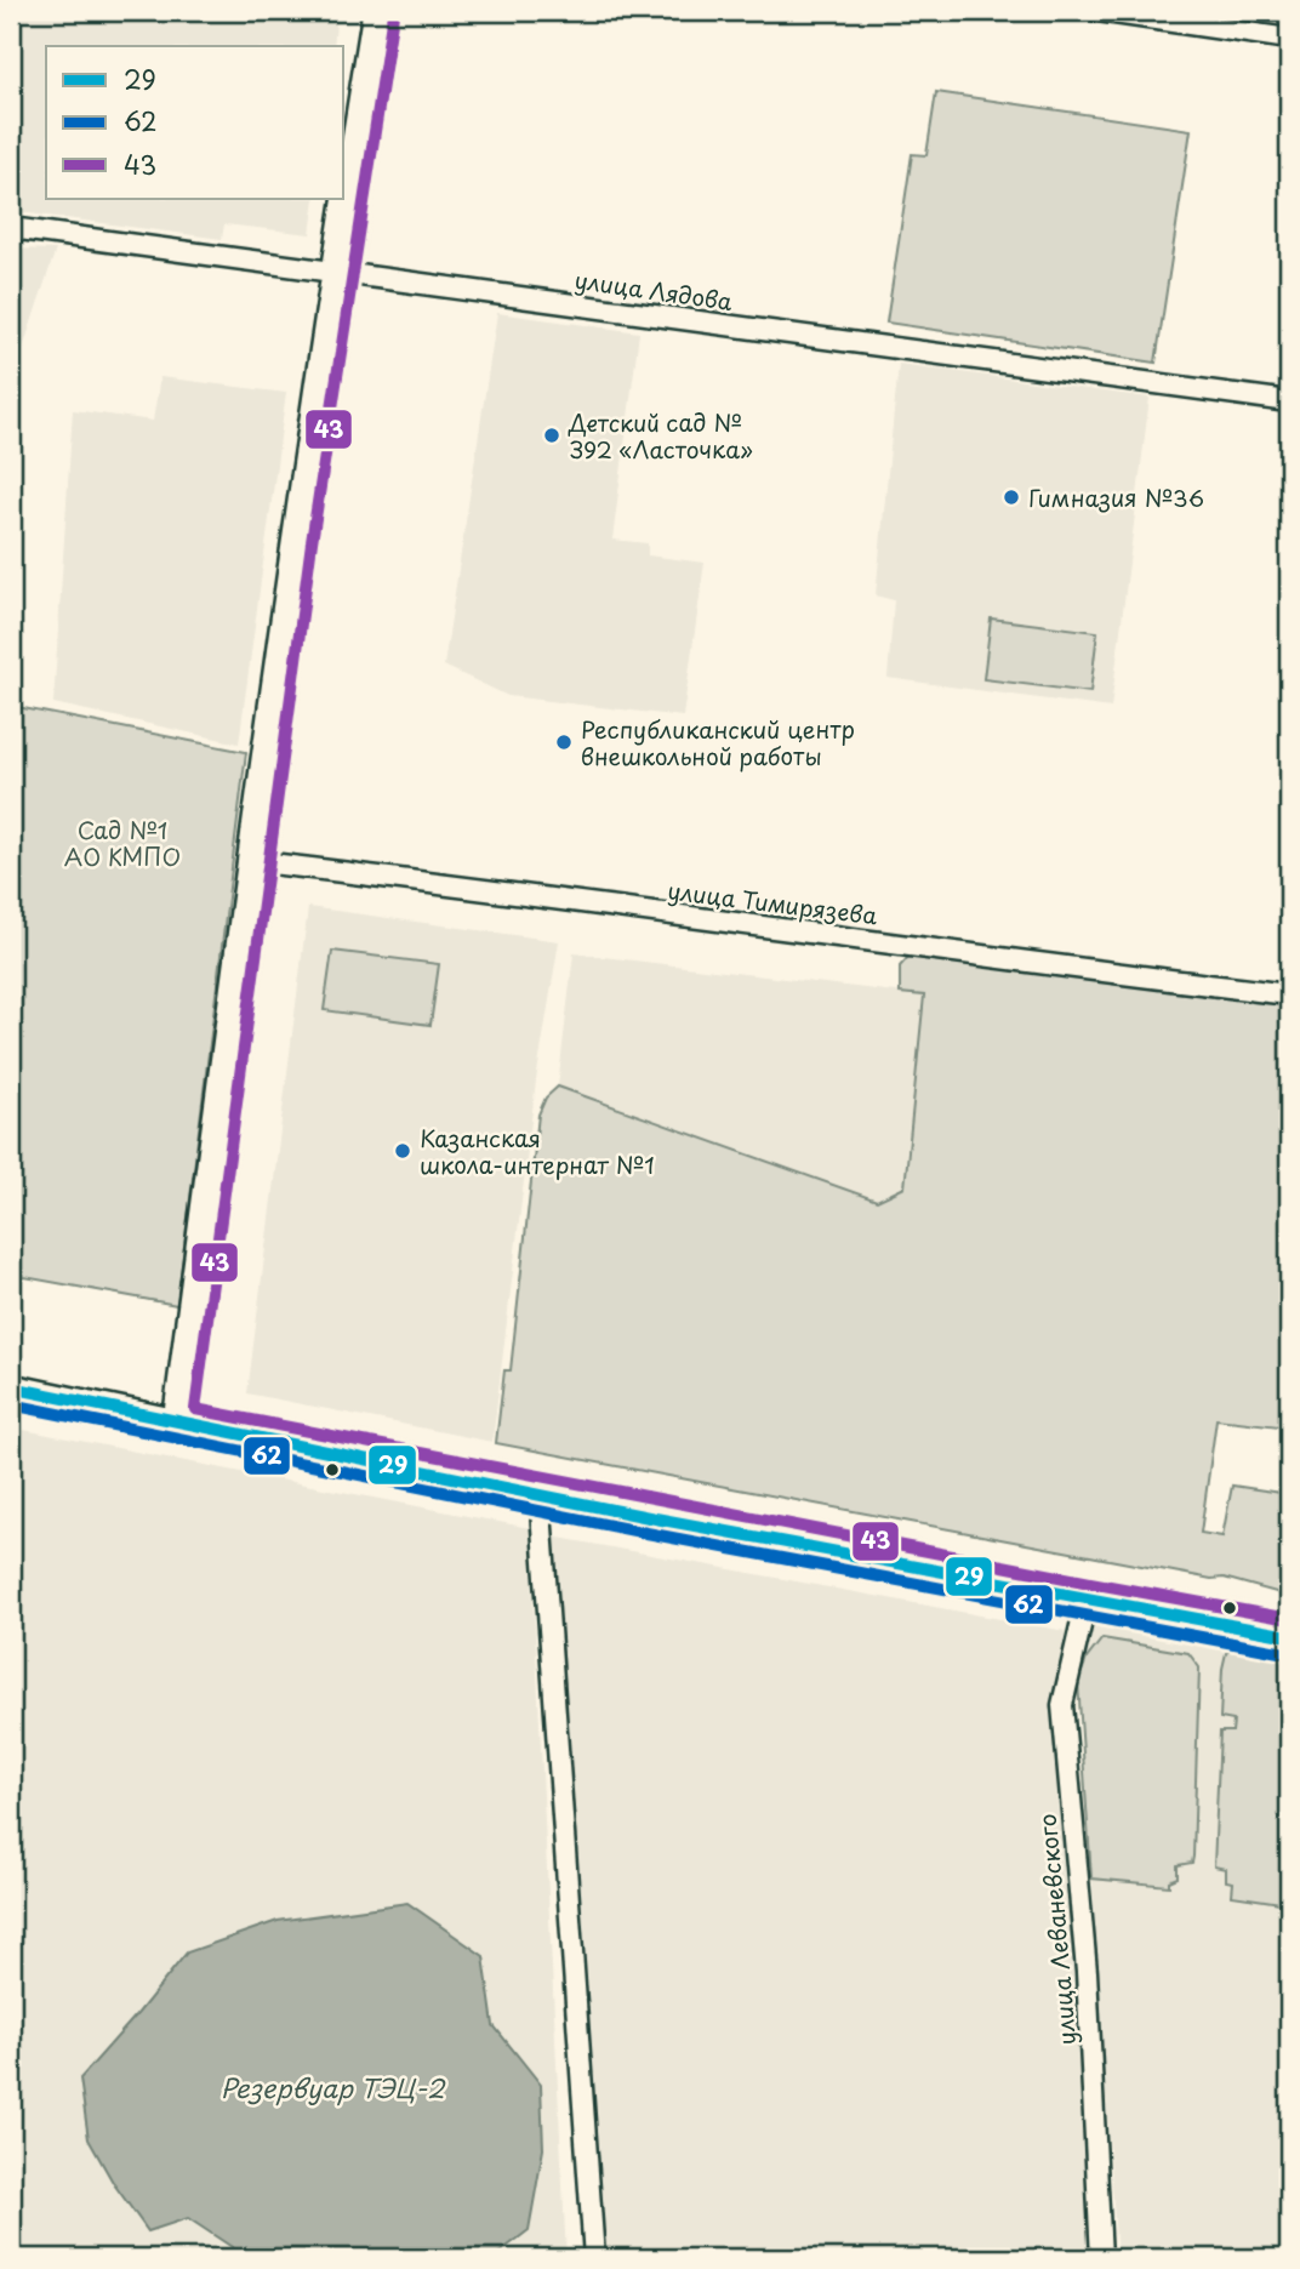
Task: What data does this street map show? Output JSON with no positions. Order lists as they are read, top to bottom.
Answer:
{
  "streets": {
    "street": ["улица Лядова", "улица Тимирязева", "улица Леваневского"]
  },
  "water": ["Резервуар ТЭЦ-2"],
  "parks": ["Сад №1 АО КМПО"],
  "places": [
    "Детский сад № 392 «Ласточка»",
    "Гимназия №36",
    "Республиканский центр внешкольной работы",
    "Казанская школа-интернат №1"
  ],
  "lines": ["transit line 43", "transit line 29", "transit line 62"],
  "legend": ["29", "62", "43"]
}
